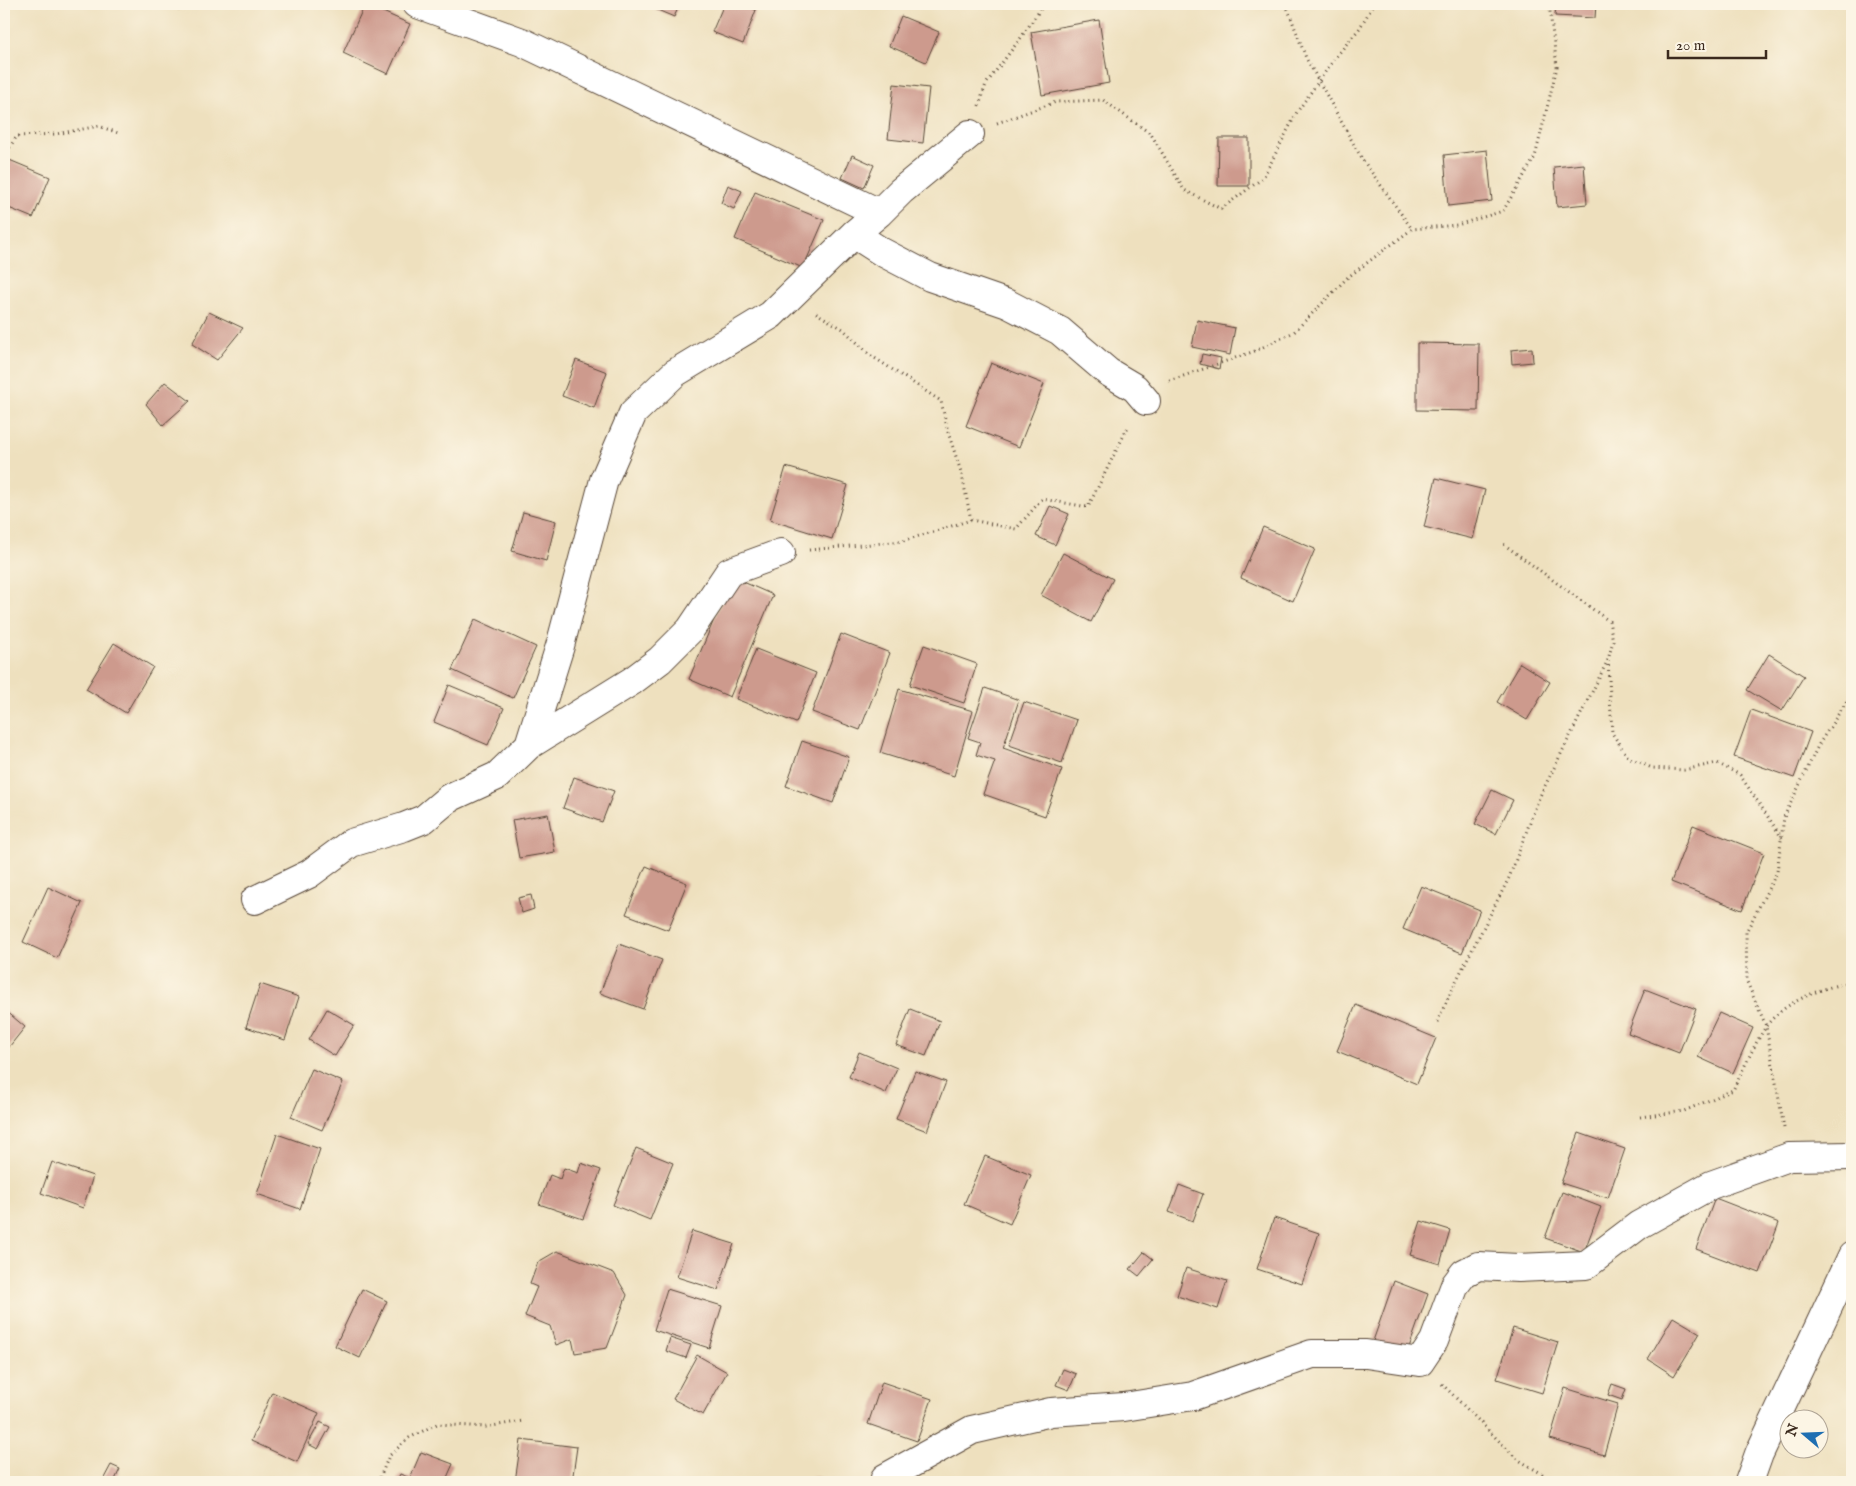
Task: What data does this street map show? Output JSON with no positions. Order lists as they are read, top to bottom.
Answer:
{
  "scale_bar": "20 m",
  "north": "left"
}
